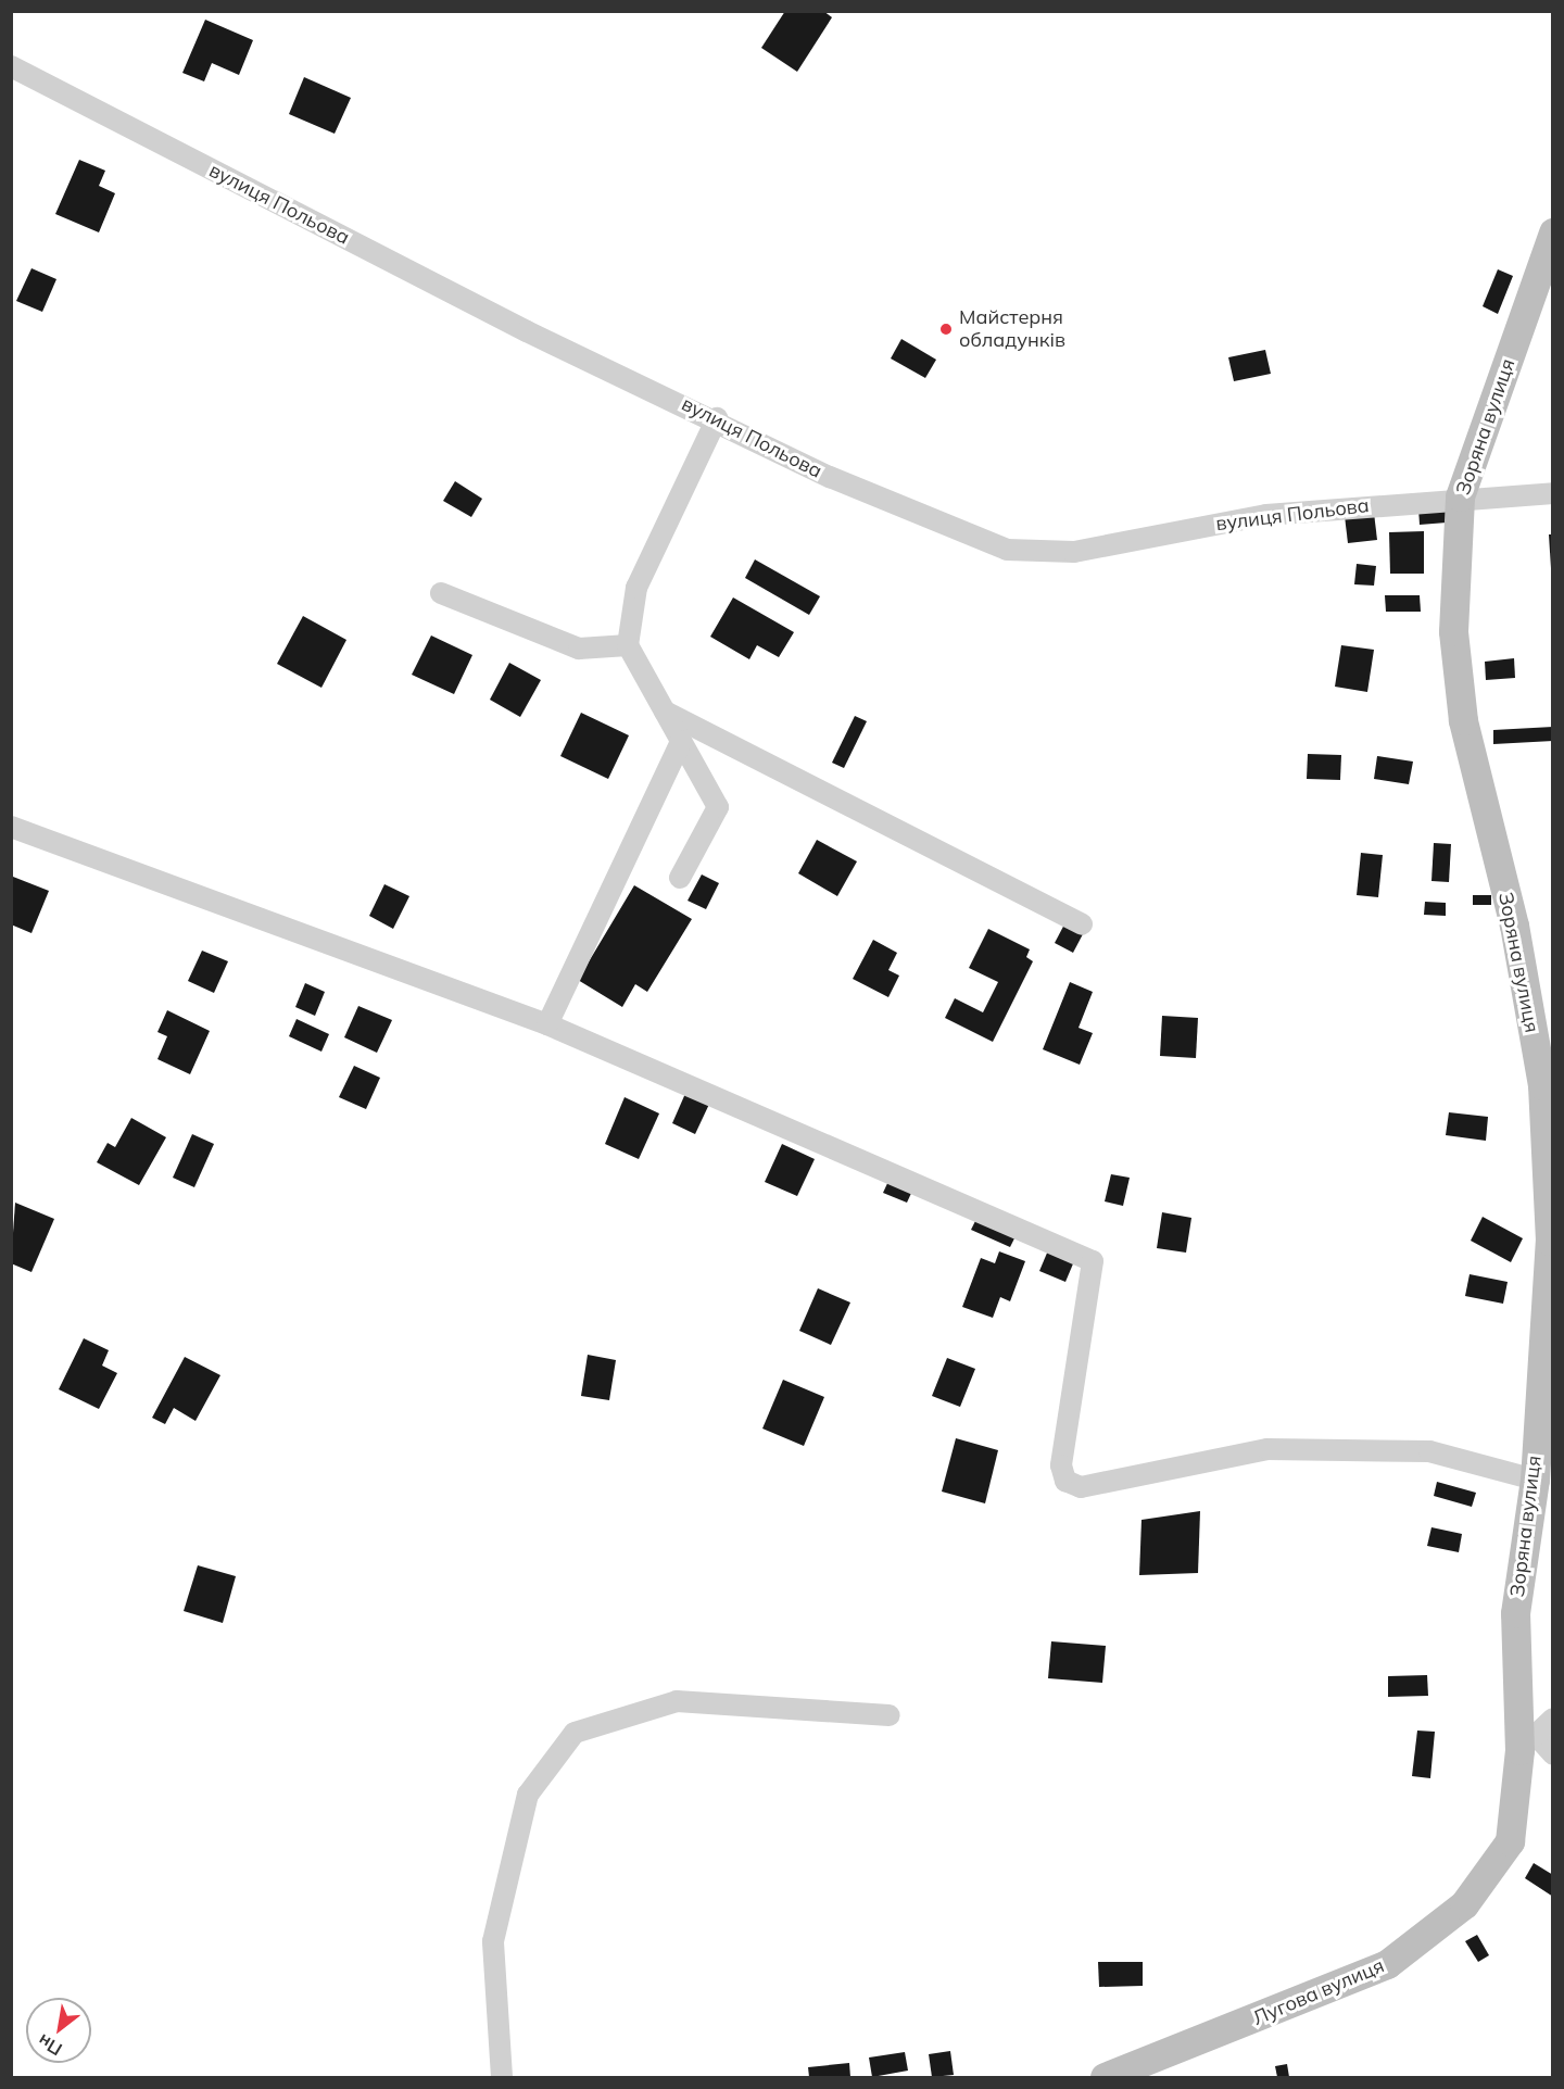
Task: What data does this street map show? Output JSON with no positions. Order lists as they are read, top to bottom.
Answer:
{
  "streets": {
    "street": ["вулиця Польова", "Зоряна вулиця", "Лугова вулиця"]
  },
  "crossings": [
    ["вулиця Польова", "Зоряна вулиця"],
    ["Зоряна вулиця", "Лугова вулиця"]
  ],
  "places": ["Майстерня обладунків"],
  "north": "bottom left"
}
